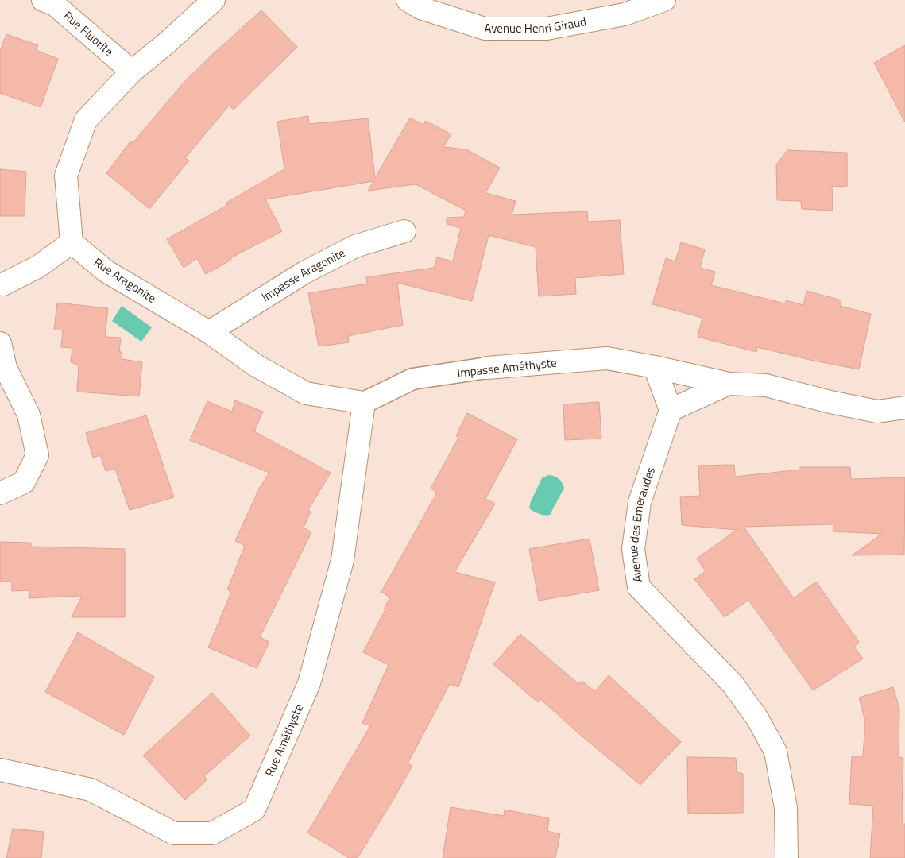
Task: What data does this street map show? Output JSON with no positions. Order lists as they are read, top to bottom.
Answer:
{
  "streets": {
    "street": [
      "Avenue Henri Giraud",
      "Rue Fluorite",
      "Impasse Aragonite",
      "Rue Aragonite",
      "Impasse Améthyste",
      "Avenue des Emeraudes",
      "Rue Améthyste"
    ]
  },
  "crossings": [
    ["Impasse Aragonite", "Rue Aragonite"],
    ["Rue Aragonite", "Impasse Améthyste"],
    ["Rue Aragonite", "Rue Améthyste"],
    ["Impasse Améthyste", "Rue Améthyste"]
  ]
}
